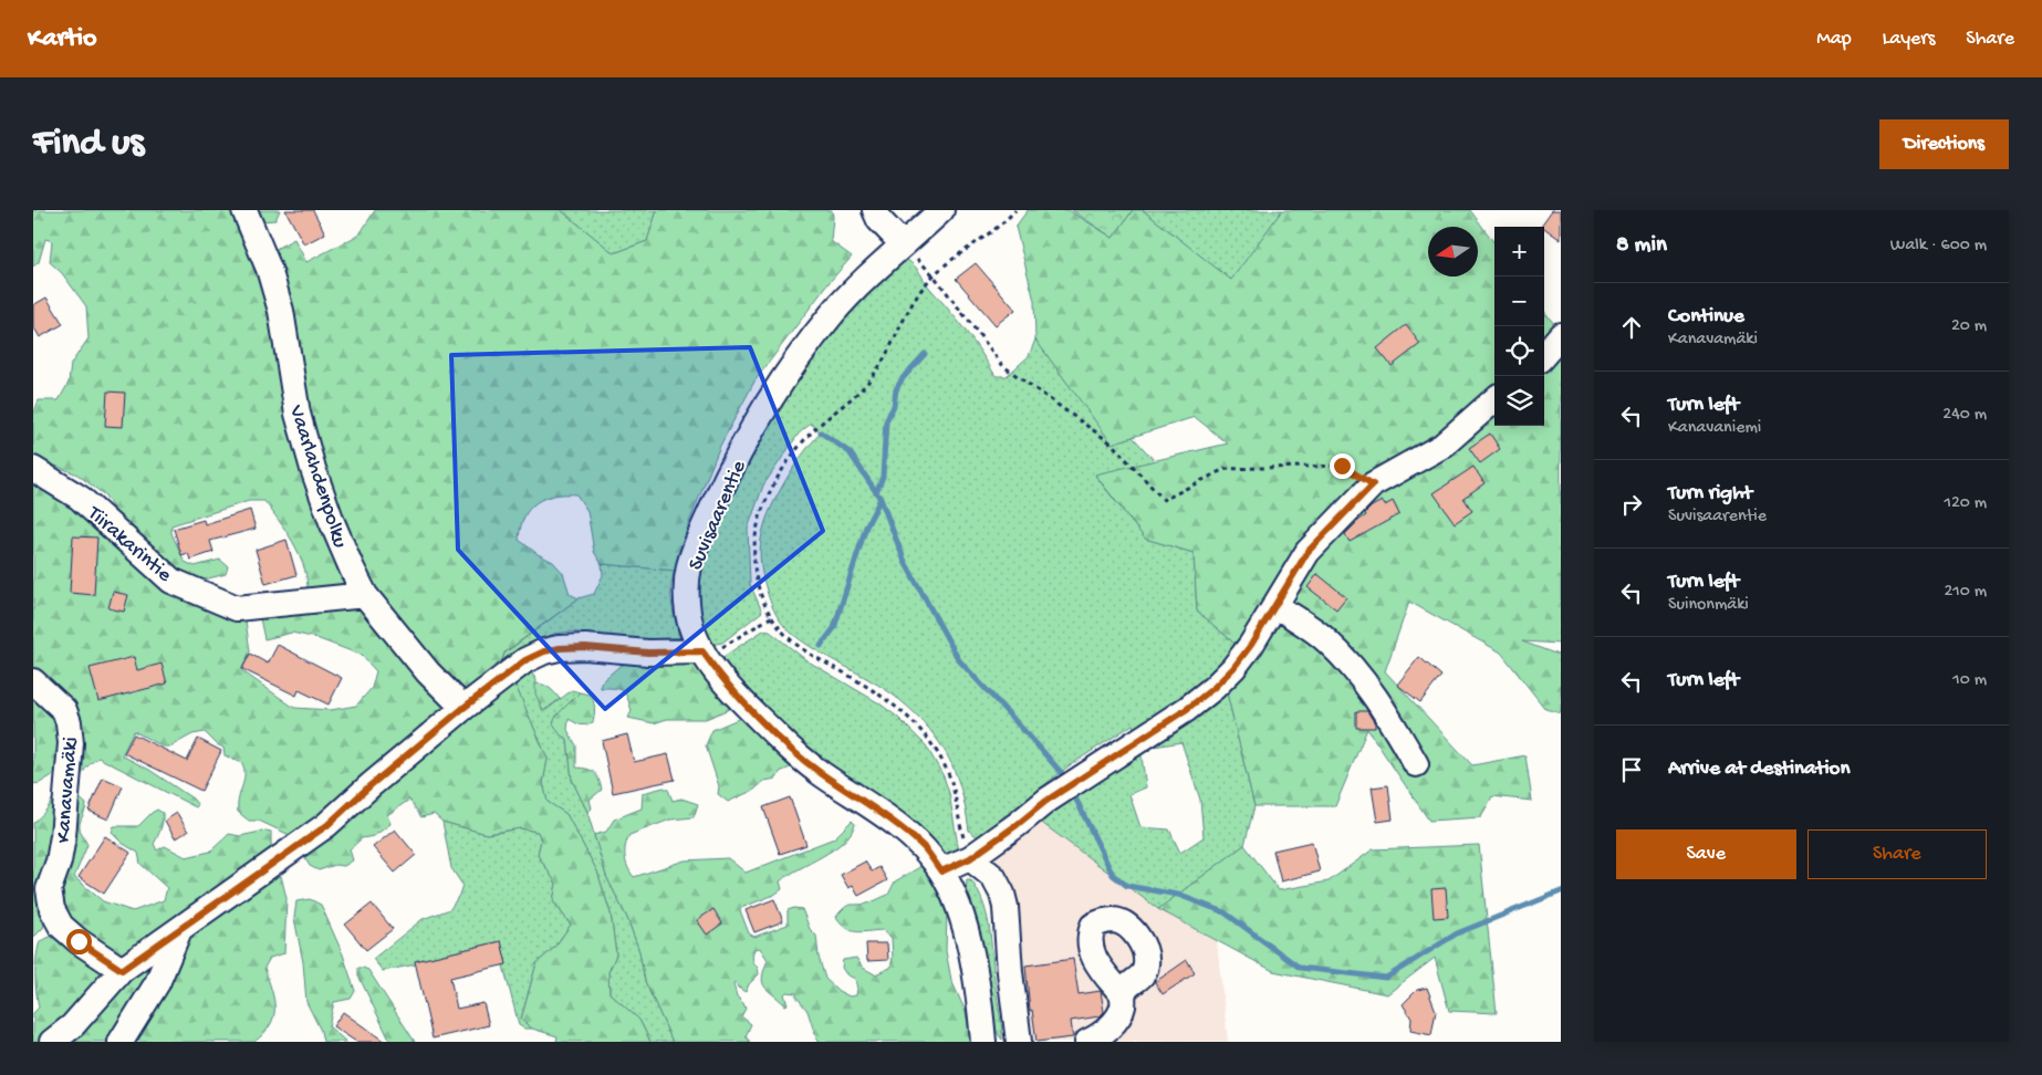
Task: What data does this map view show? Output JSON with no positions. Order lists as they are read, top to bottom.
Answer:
{
  "streets": {
    "street": [
      "Vaarlahdenpolku",
      "Suvisaarentie",
      "Tiirakarintie",
      "Kanavamäki"
    ]
  },
  "crossings": [
    ["Vaarlahdenpolku", "Tiirakarintie"]
  ],
  "north": "left",
  "page": {
    "header": "Kartio",
    "nav": ["Map", "Layers", "Share"],
    "buttons": [
      "Directions",
      ["Save", "Share"]
    ],
    "title": "Find us",
    "heading": ["8 min", "Walk · 600 m"],
    "map_buttons": ["+", "−"],
    "list": [
      ["Continue", "Kanavamäki", "20 m"],
      ["Turn left", "Kanavaniemi", "240 m"],
      ["Turn right", "Suvisaarentie", "120 m"],
      ["Turn left", "Suinonmäki", "210 m"],
      ["Turn left", "10 m"],
      "Arrive at destination"
    ]
  }
}
